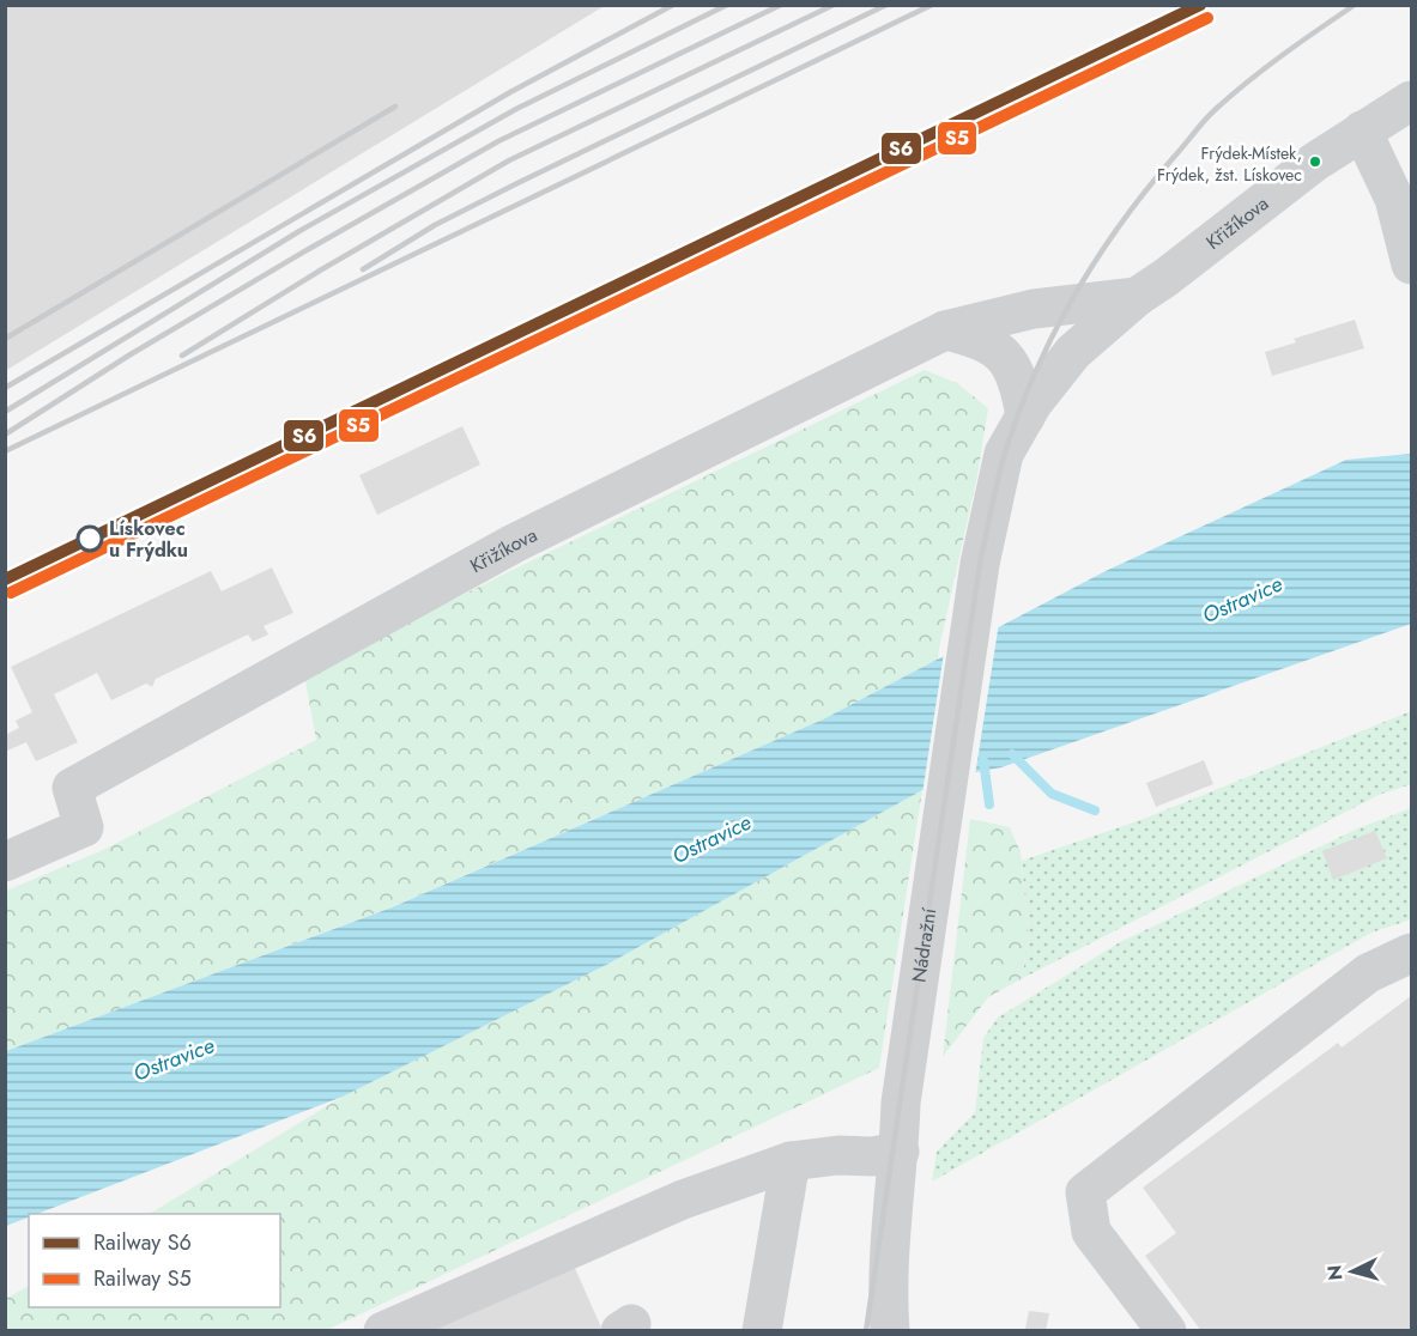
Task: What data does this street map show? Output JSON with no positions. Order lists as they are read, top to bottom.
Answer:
{
  "streets": {
    "street": ["Křižíkova", "Nádražní"]
  },
  "crossings": [
    ["Křižíkova", "Nádražní"]
  ],
  "water": ["Ostravice"],
  "places": ["Frýdek-Místek, Frýdek, žst. Lískovec", "Lískovec u Frýdku"],
  "lines": ["rail line S6", "rail line S5"],
  "legend": ["Railway S6", "Railway S5"],
  "north": "left"
}
